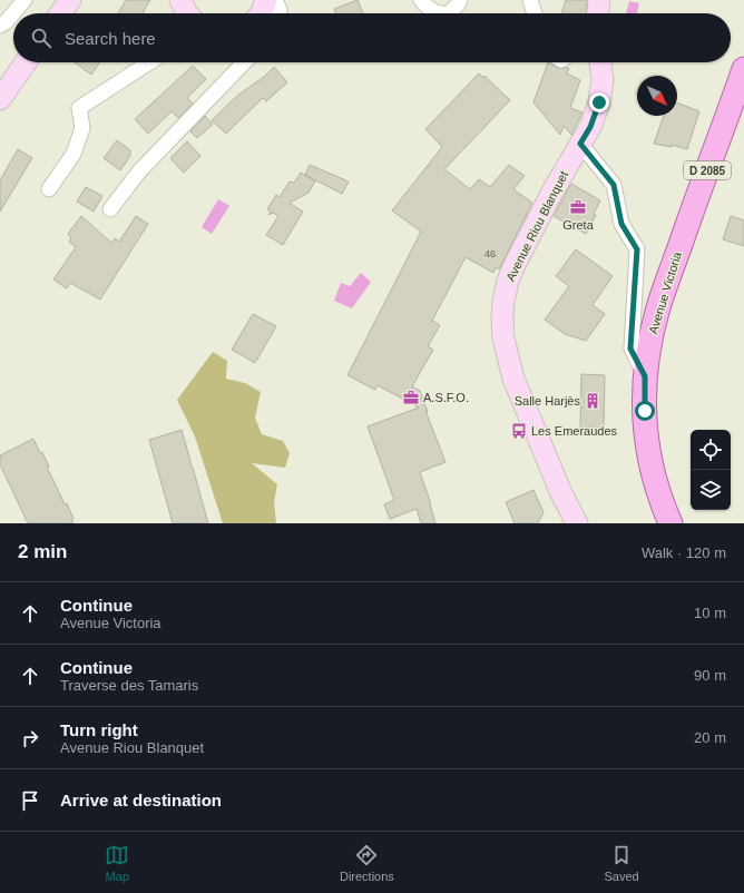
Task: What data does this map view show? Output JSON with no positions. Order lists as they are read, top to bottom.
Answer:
{
  "streets": {
    "main road": ["D 2085", "Avenue Victoria"],
    "street": ["Avenue Riou Blanquet"]
  },
  "places": {
    "office": ["Greta", "A.S.F.O."],
    "building": ["Salle Harjès"],
    "bus stop": ["Les Emeraudes"]
  },
  "house_numbers": ["46"],
  "north": "bottom right",
  "page": {
    "search": "Search here",
    "heading": ["2 min", "Walk · 120 m"],
    "list": [
      ["Continue", "Avenue Victoria", "10 m"],
      ["Continue", "Traverse des Tamaris", "90 m"],
      ["Turn right", "Avenue Riou Blanquet", "20 m"],
      "Arrive at destination"
    ],
    "nav": ["Map", "Directions", "Saved"]
  }
}
